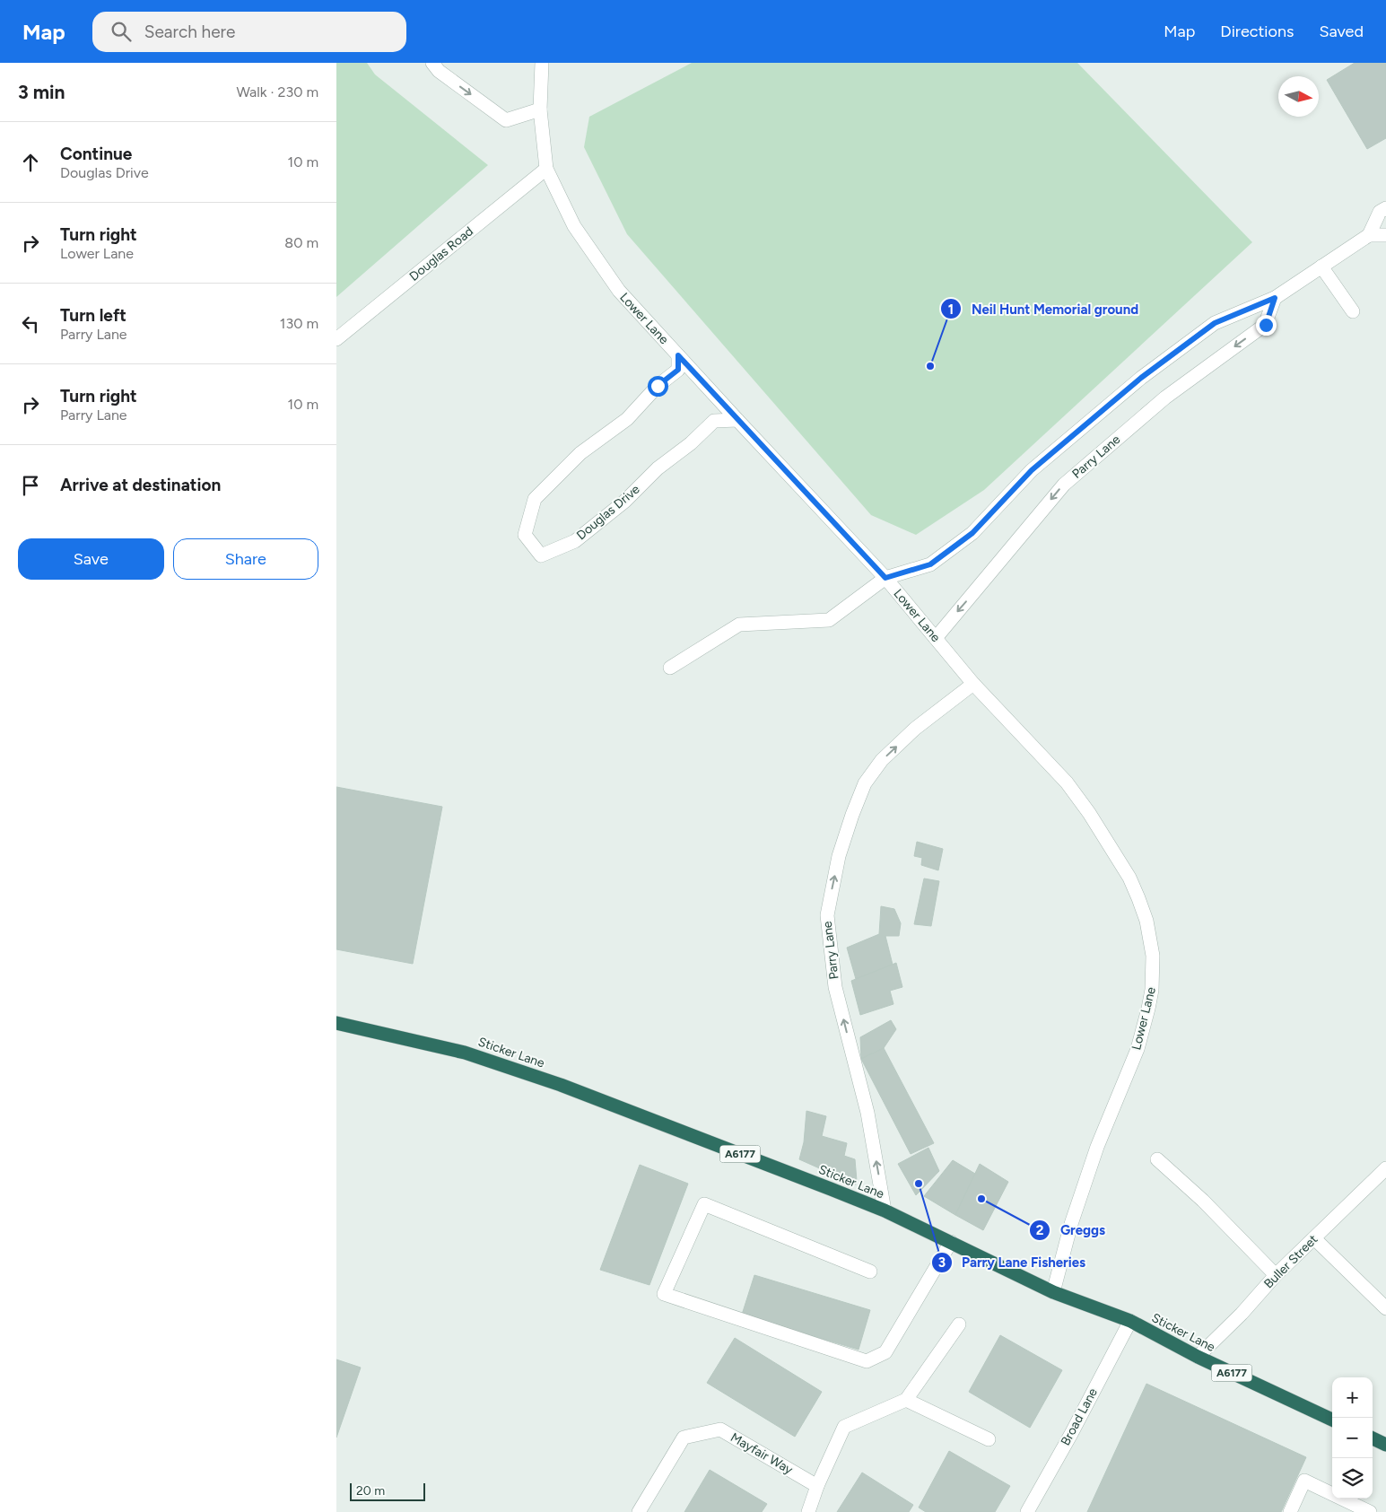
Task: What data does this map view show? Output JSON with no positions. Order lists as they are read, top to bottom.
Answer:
{
  "streets": {
    "highway": ["Sticker Lane", "A6177"],
    "street": [
      "Douglas Road",
      "Lower Lane",
      "Parry Lane",
      "Douglas Drive",
      "Buller Street",
      "Broad Lane",
      "Mayfair Way"
    ]
  },
  "crossings": [
    ["Douglas Road", "Lower Lane"],
    ["Lower Lane", "Parry Lane"],
    ["Lower Lane", "Douglas Drive"],
    ["Lower Lane", "Sticker Lane"],
    ["Parry Lane", "Sticker Lane"],
    ["Sticker Lane", "Buller Street"],
    ["Sticker Lane", "Broad Lane"]
  ],
  "places": ["Neil Hunt Memorial ground", "Parry Lane Fisheries", "Greggs"],
  "scale_bar": "20 m",
  "north": "right",
  "page": {
    "header": "Map",
    "search": "Search here",
    "nav": ["Map", "Directions", "Saved"],
    "heading": ["3 min", "Walk · 230 m"],
    "list": [
      ["Continue", "Douglas Drive", "10 m"],
      ["Turn right", "Lower Lane", "80 m"],
      ["Turn left", "Parry Lane", "130 m"],
      ["Turn right", "Parry Lane", "10 m"],
      "Arrive at destination"
    ],
    "buttons": ["Save", "Share"],
    "map_buttons": ["+", "−"],
    "scale": "20 m"
  }
}
